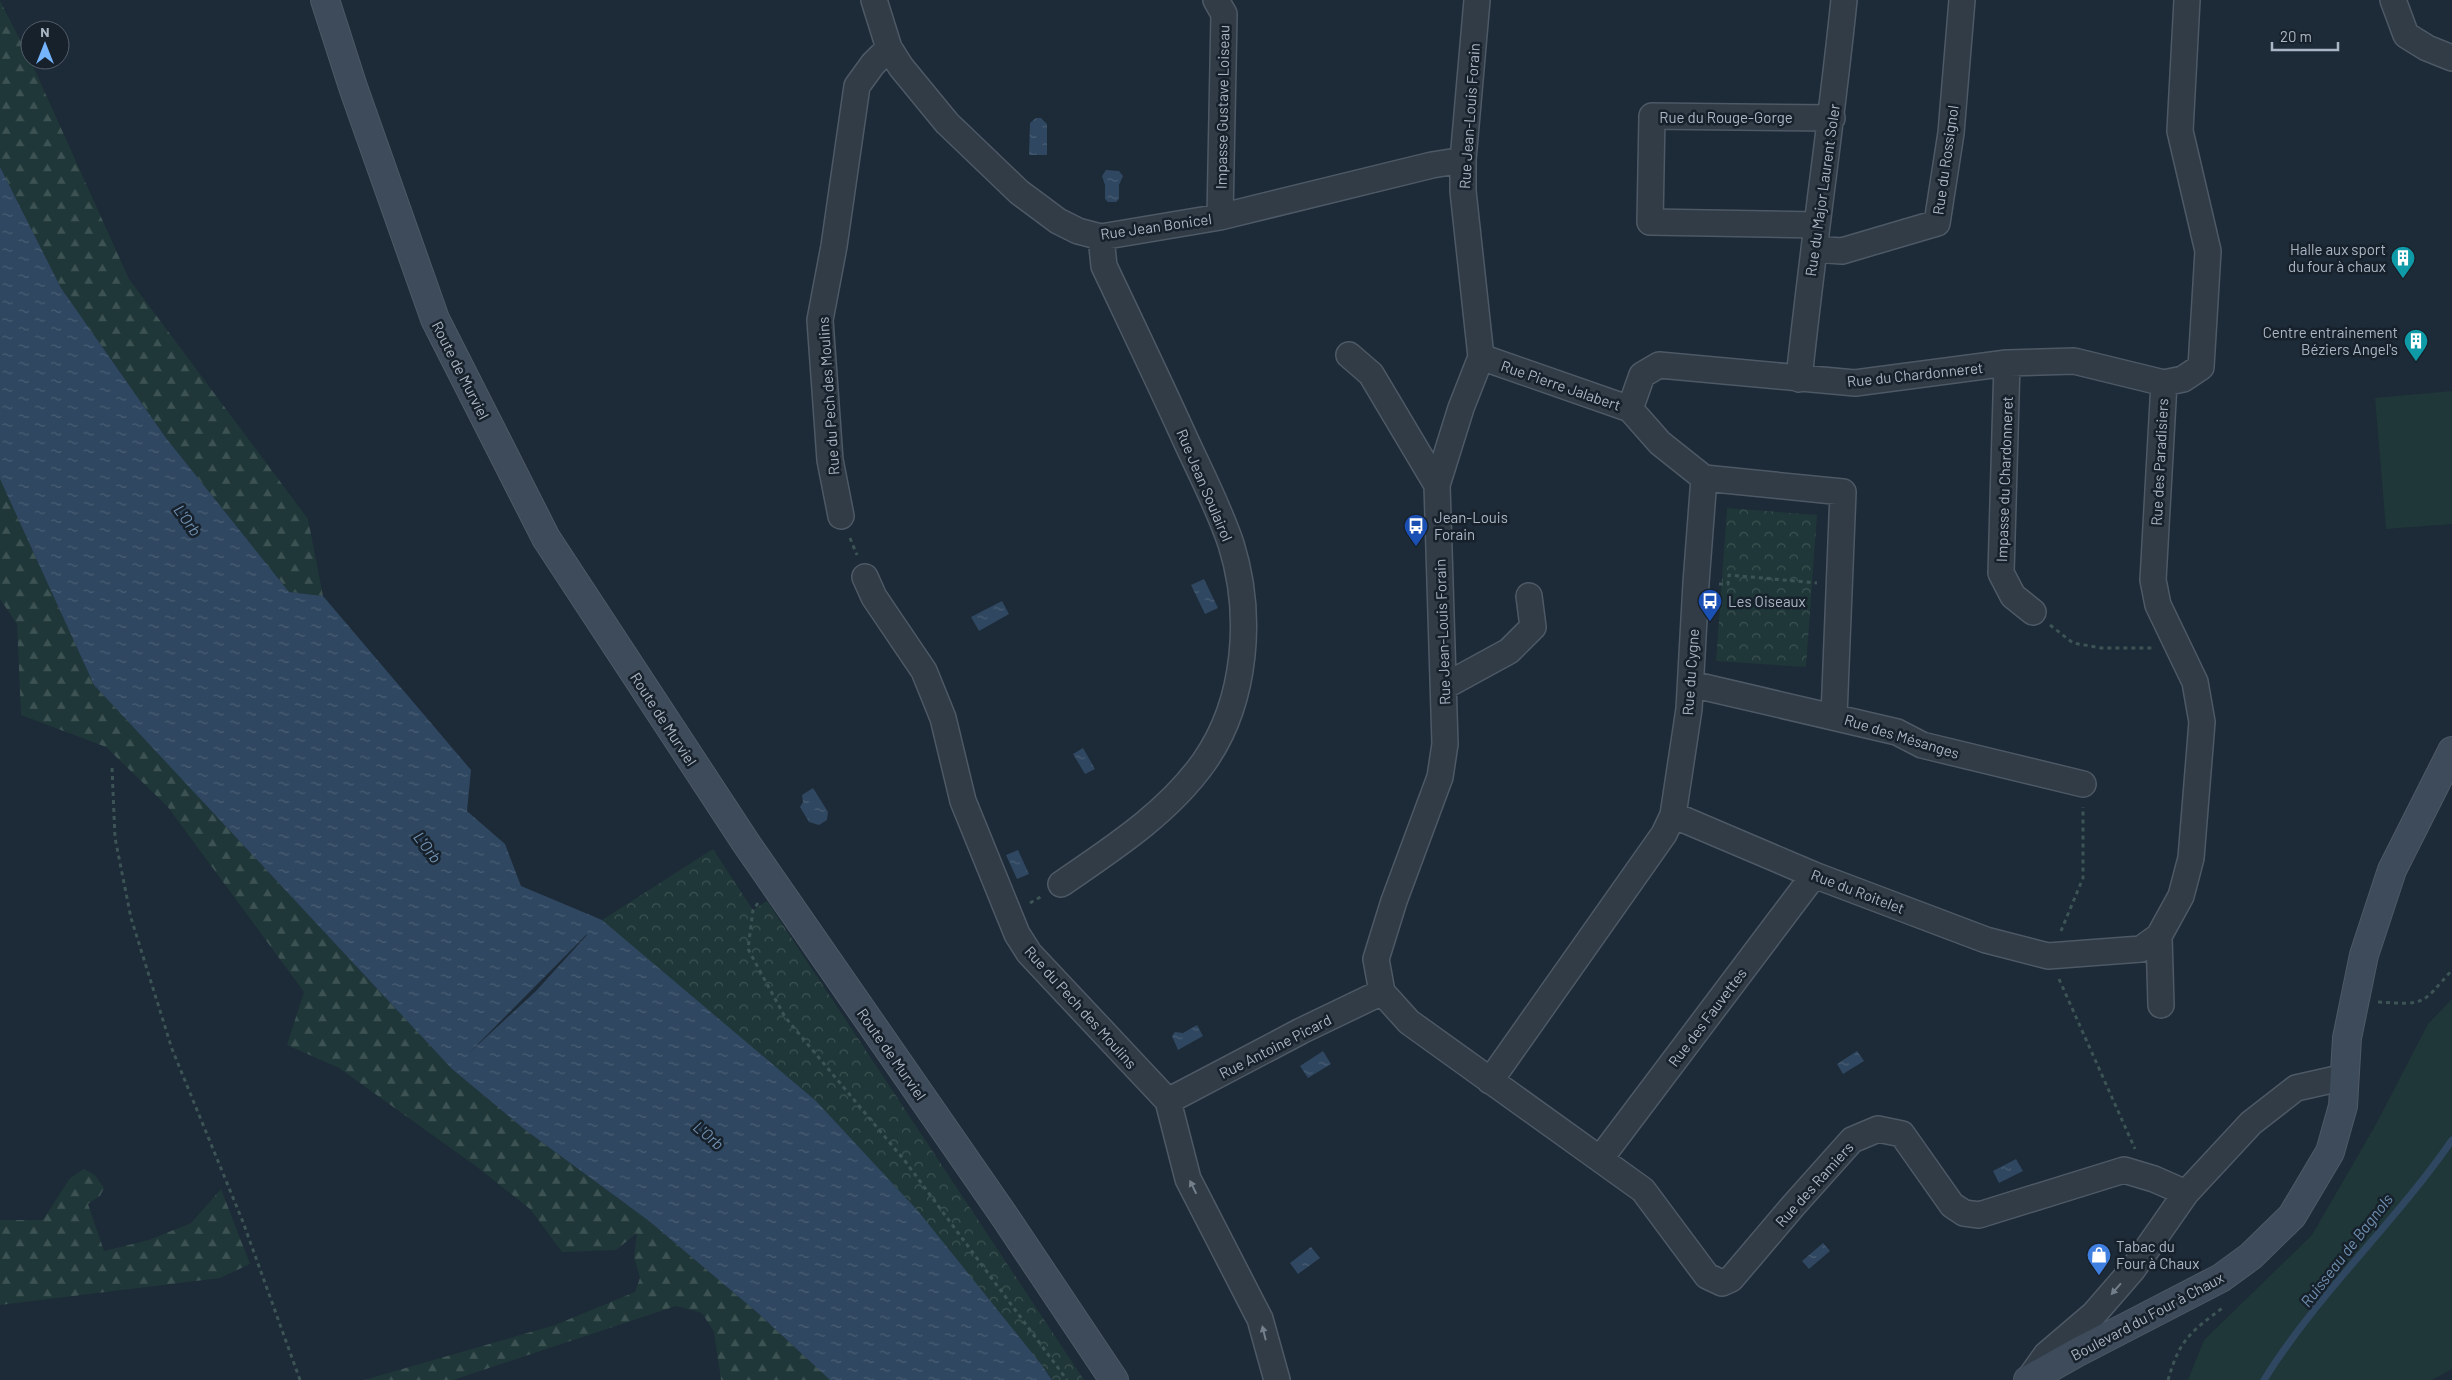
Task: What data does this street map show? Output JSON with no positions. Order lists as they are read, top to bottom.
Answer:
{
  "streets": {
    "main road": ["Route de Murviel", "Boulevard du Four à Chaux"],
    "street": [
      "Impasse Gustave Loiseau",
      "Rue Jean-Louis Forain",
      "Rue du Rouge-Gorge",
      "Rue du Rossignol",
      "Rue du Major Laurent Soler",
      "Rue Jean Bonicel",
      "Rue du Chardonneret",
      "Rue Pierre Jalabert",
      "Rue du Pech des Moulins",
      "Rue des Paradisiers",
      "Impasse du Chardonneret",
      "Rue Jean Soulairol",
      "Rue du Cygne",
      "Rue des Mésanges",
      "Rue du Roitelet",
      "Rue des Fauvettes",
      "Rue Antoine Picard",
      "Rue des Ramiers"
    ]
  },
  "crossings": [
    ["Impasse Gustave Loiseau", "Rue Jean Bonicel"],
    ["Rue Jean-Louis Forain", "Rue Jean Bonicel"],
    ["Rue Jean-Louis Forain", "Rue Pierre Jalabert"],
    ["Rue Jean-Louis Forain", "Rue Antoine Picard"],
    ["Rue Jean-Louis Forain", "Rue des Ramiers"],
    ["Rue du Rouge-Gorge", "Rue du Rossignol"],
    ["Rue du Rouge-Gorge", "Rue du Major Laurent Soler"],
    ["Rue du Rossignol", "Rue du Major Laurent Soler"],
    ["Rue du Major Laurent Soler", "Rue du Chardonneret"],
    ["Rue Jean Bonicel", "Rue du Pech des Moulins"],
    ["Rue Jean Bonicel", "Rue Jean Soulairol"],
    ["Rue du Chardonneret", "Rue Pierre Jalabert"],
    ["Rue du Chardonneret", "Rue des Paradisiers"],
    ["Rue du Chardonneret", "Impasse du Chardonneret"],
    ["Rue Pierre Jalabert", "Rue du Cygne"],
    ["Rue du Pech des Moulins", "Rue Antoine Picard"],
    ["Rue des Paradisiers", "Rue du Roitelet"],
    ["Rue du Cygne", "Rue des Mésanges"],
    ["Rue du Cygne", "Rue du Roitelet"],
    ["Rue du Cygne", "Rue des Ramiers"],
    ["Rue du Roitelet", "Rue des Fauvettes"],
    ["Rue des Fauvettes", "Rue des Ramiers"],
    ["Rue Antoine Picard", "Rue des Ramiers"]
  ],
  "water": ["L'Orb", "Ruisseau de Bagnols"],
  "places": {
    "building": ["Halle aux sport du four à chaux", "Centre entrainement Béziers Angel's"],
    "bus stop": ["Jean-Louis Forain", "Les Oiseaux"],
    "shop": ["Tabac du Four à Chaux"]
  },
  "scale_bar": "20 m",
  "north": "top"
}
